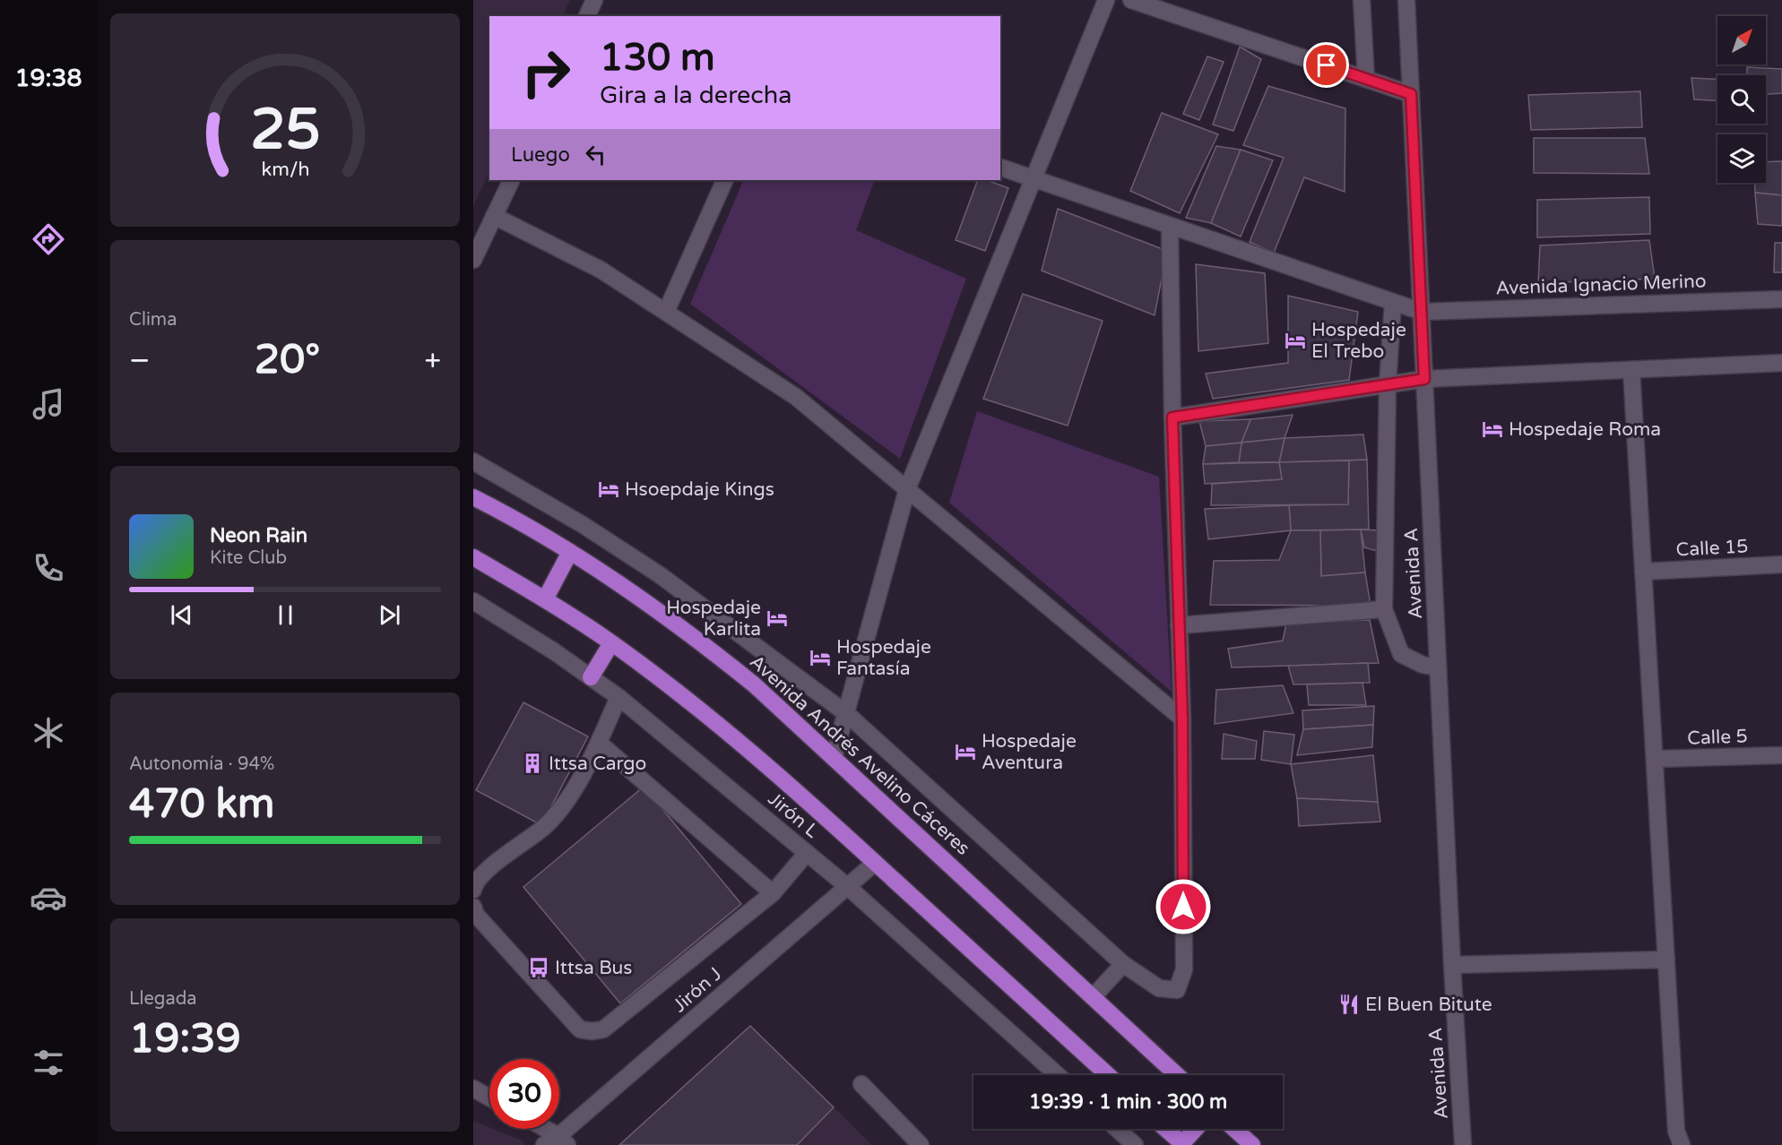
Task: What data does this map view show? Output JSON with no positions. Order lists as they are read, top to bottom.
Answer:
{
  "streets": {
    "highway": ["Avenida Andrés Avelino Cáceres"],
    "street": [
      "Avenida Ignacio Merino",
      "Calle 15",
      "Avenida A",
      "Calle 5",
      "Jirón L",
      "Jirón J"
    ]
  },
  "crossings": [
    ["Avenida Ignacio Merino", "Avenida A"],
    ["Jirón L", "Jirón J"]
  ],
  "places": {
    "hotel": [
      "Hospedaje El Trebo",
      "Hospedaje Roma",
      "Hsoepdaje Kings",
      "Hospedaje Karlita",
      "Hospedaje Fantasía",
      "Hospedaje Aventura"
    ],
    "building": ["Ittsa Cargo"],
    "bus stop": ["Ittsa Bus"],
    "restaurant": ["El Buen Bitute"]
  },
  "north": "top right",
  "page": {
    "tabs": "19:38",
    "turn": ["130 m", "Gira a la derecha"],
    "then": "Luego",
    "tile": [
      "Clima",
      ["Autonomía · 94%", "470 km"],
      ["Llegada", "19:39"]
    ],
    "heat": ["−", "20°", "+"],
    "song": ["Neon Rain", "Kite Club"],
    "limit": "30",
    "trip": "19:39 · 1 min · 300 m",
    "gauge": ["25", "km/h"]
  }
}
